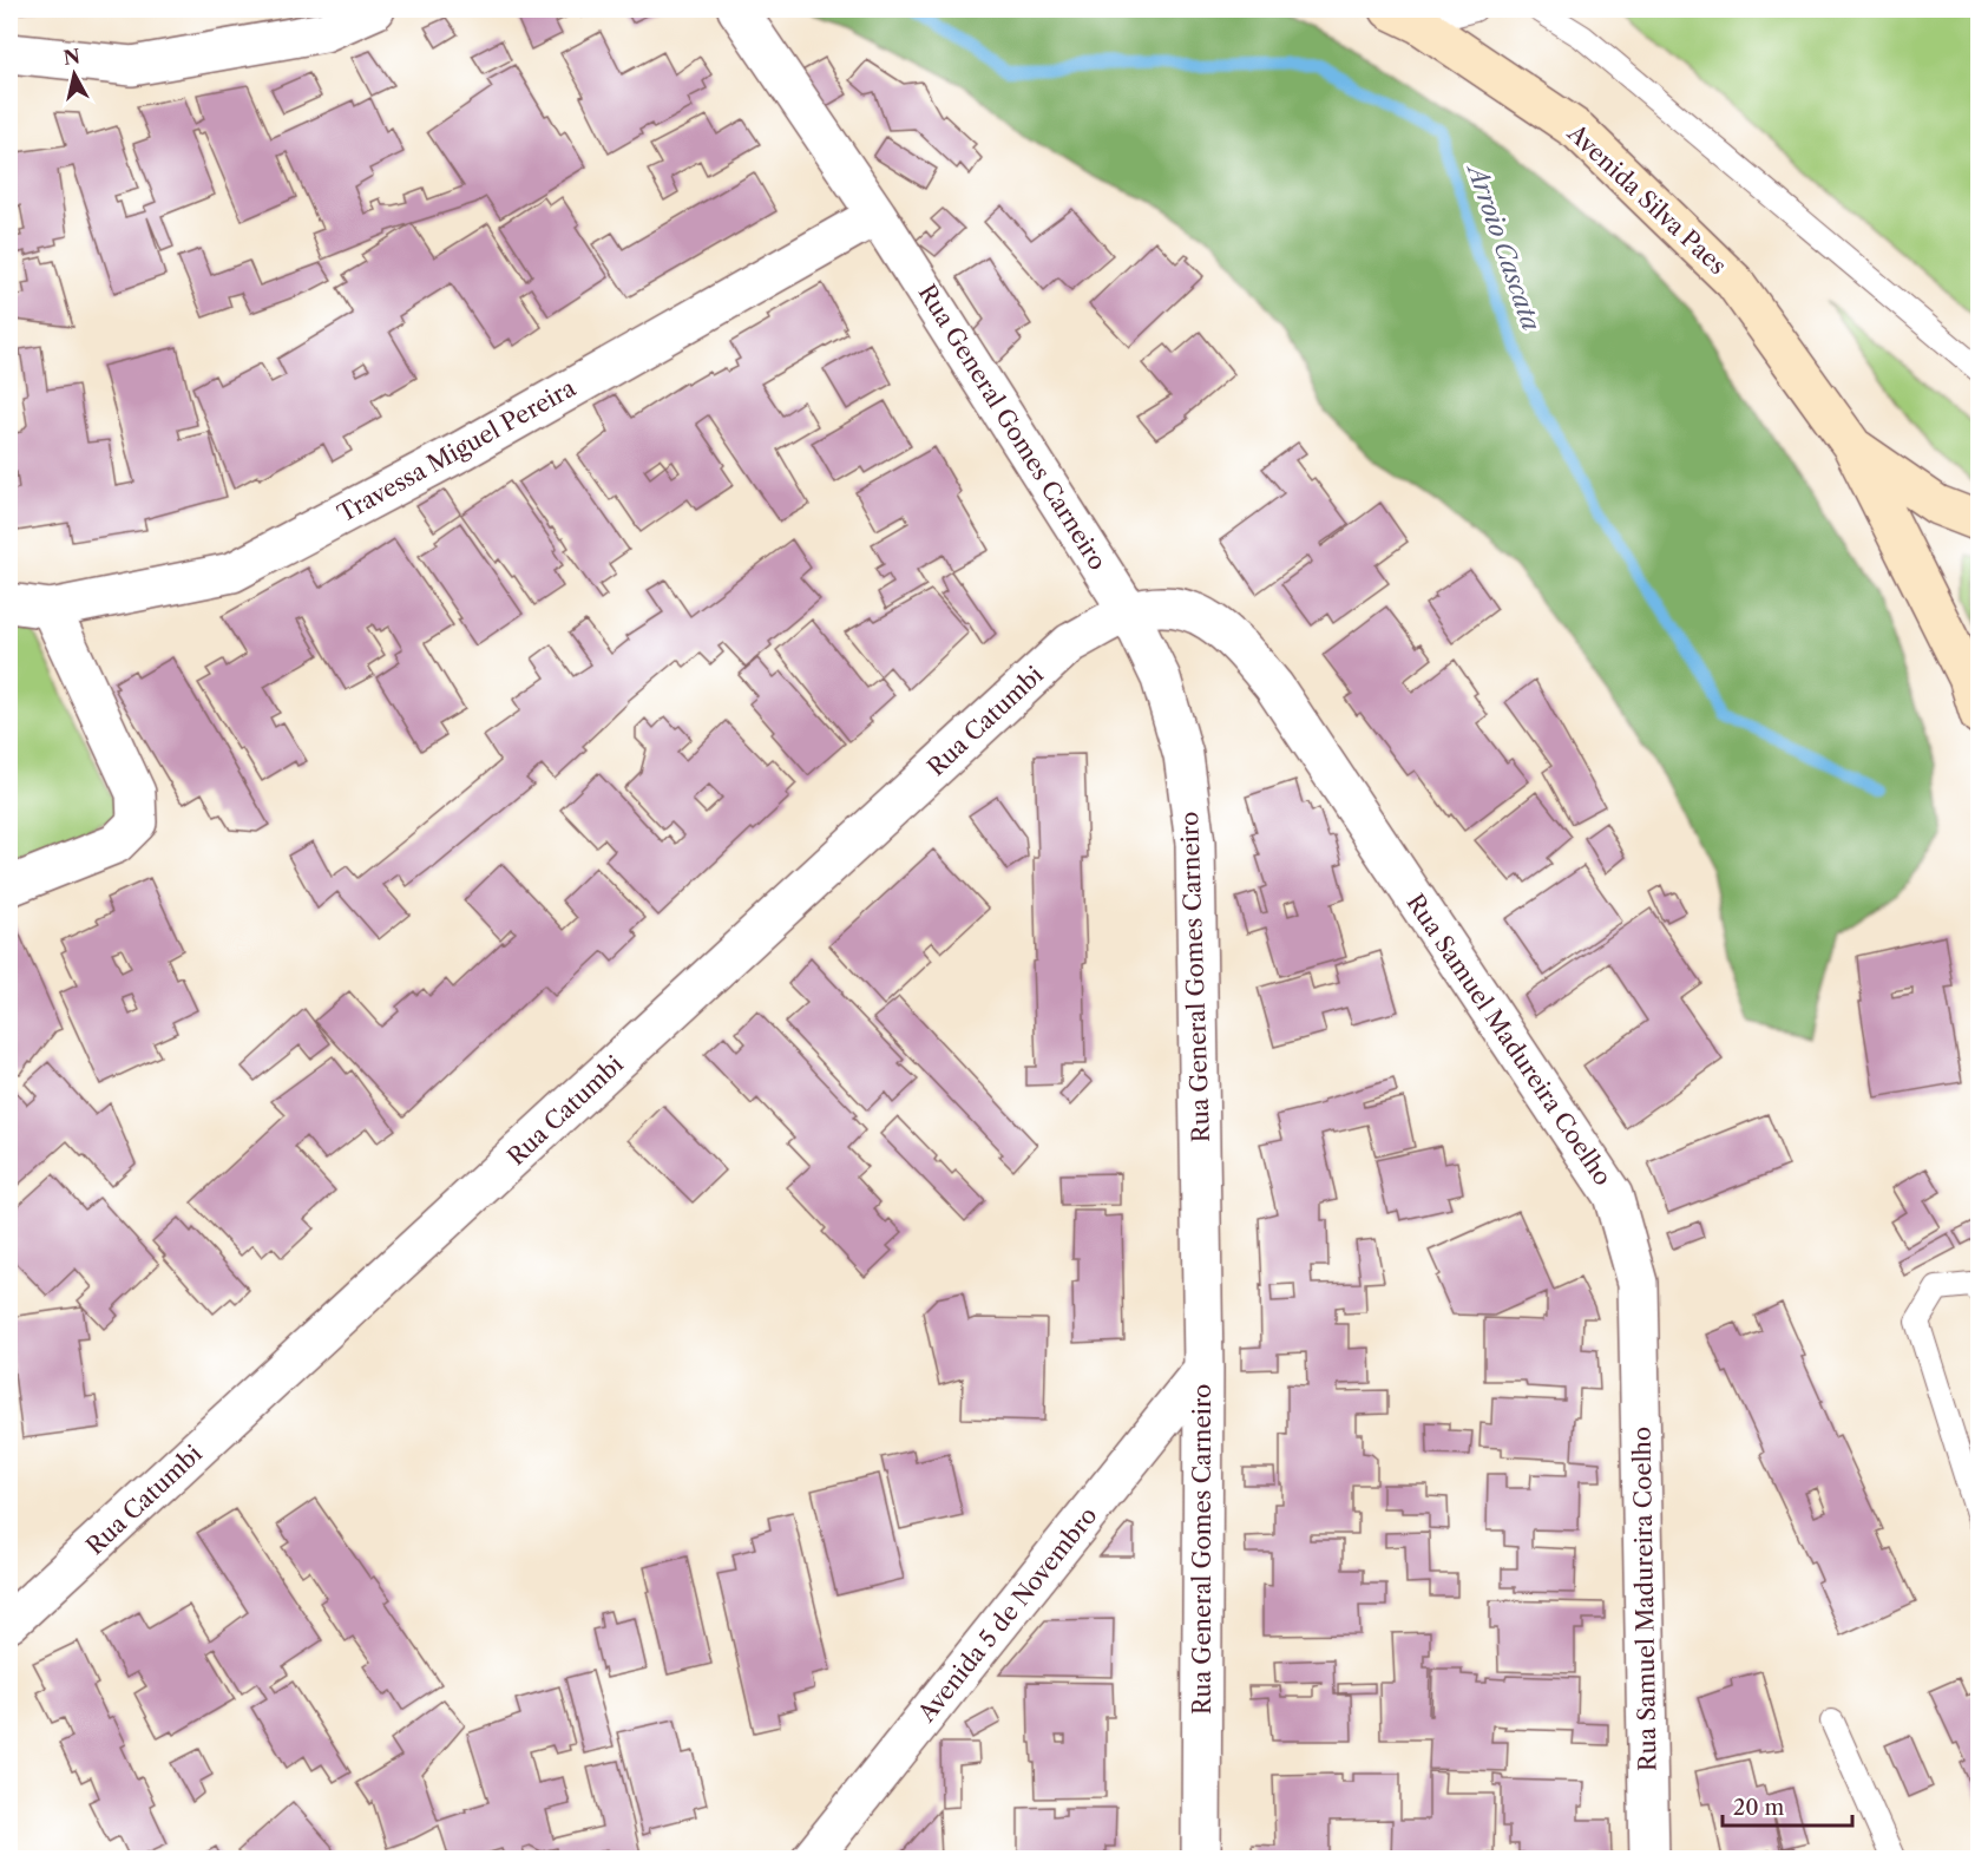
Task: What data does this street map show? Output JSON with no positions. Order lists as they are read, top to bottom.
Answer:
{
  "streets": {
    "main road": ["Avenida Silva Paes"],
    "street": [
      "Rua General Gomes Carneiro",
      "Travessa Miguel Pereira",
      "Rua Catumbi",
      "Rua Samuel Madureira Coelho",
      "Avenida 5 de Novembro"
    ]
  },
  "crossings": [
    ["Rua General Gomes Carneiro", "Travessa Miguel Pereira"],
    ["Rua General Gomes Carneiro", "Rua Catumbi"],
    ["Rua General Gomes Carneiro", "Rua Samuel Madureira Coelho"],
    ["Rua General Gomes Carneiro", "Avenida 5 de Novembro"],
    ["Rua Catumbi", "Rua Samuel Madureira Coelho"]
  ],
  "water": ["Arroio Cascata"],
  "scale_bar": "20 m",
  "north": "top"
}
